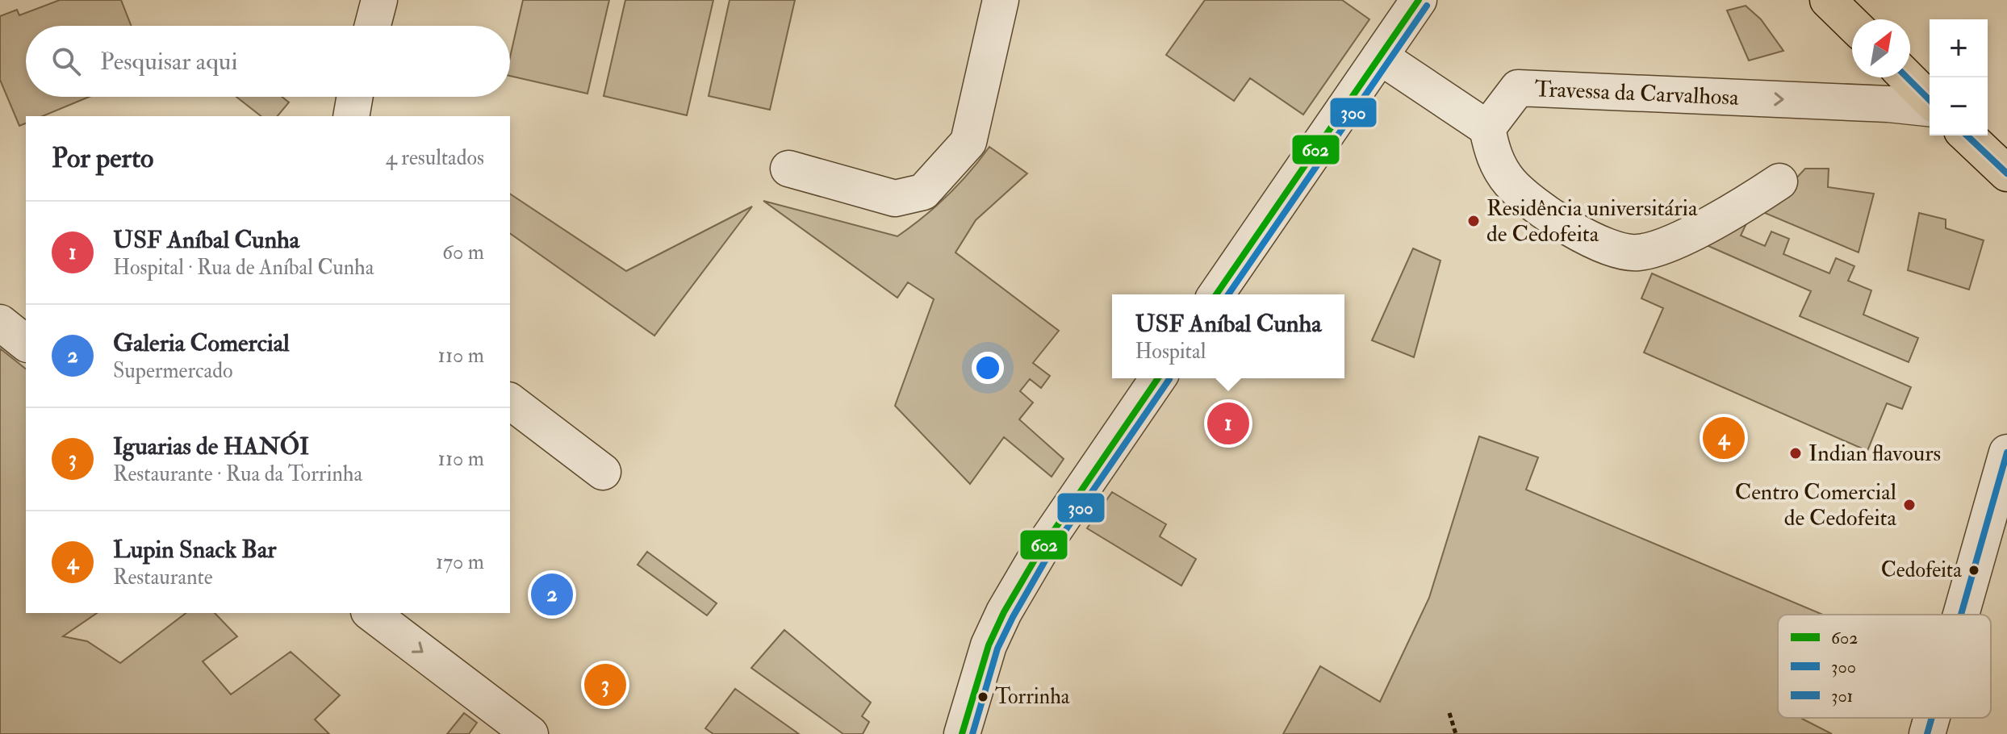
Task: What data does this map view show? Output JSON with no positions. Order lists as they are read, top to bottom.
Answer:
{
  "streets": {
    "street": ["Travessa da Carvalhosa"]
  },
  "one_way": ["Travessa da Carvalhosa"],
  "places": [
    "Residência universitária de Cedofeita",
    "Indian flavours",
    "Centro Comercial de Cedofeita",
    "Cedofeita",
    "Torrinha"
  ],
  "lines": ["transit line 602", "transit line 300", "transit line 301"],
  "legend": ["602", "300", "301"],
  "north": "top right",
  "page": {
    "map_buttons": ["+", "−"],
    "search": "Pesquisar aqui",
    "heading": ["Por perto", "4 resultados"],
    "list": [
      {
        "mark": "1",
        "name": "USF Aníbal Cunha",
        "note": "Hospital · Rua de Aníbal Cunha",
        "value": "60 m"
      },
      {
        "mark": "2",
        "name": "Galeria Comercial",
        "note": "Supermercado",
        "value": "110 m"
      },
      {
        "mark": "3",
        "name": "Iguarias de HANÓI",
        "note": "Restaurante · Rua da Torrinha",
        "value": "110 m"
      },
      {
        "mark": "4",
        "name": "Lupin Snack Bar",
        "note": "Restaurante",
        "value": "170 m"
      }
    ],
    "popup": ["USF Aníbal Cunha", "Hospital"],
    "pins": [
      "1",
      "4",
      "2",
      "3"
    ]
  }
}
